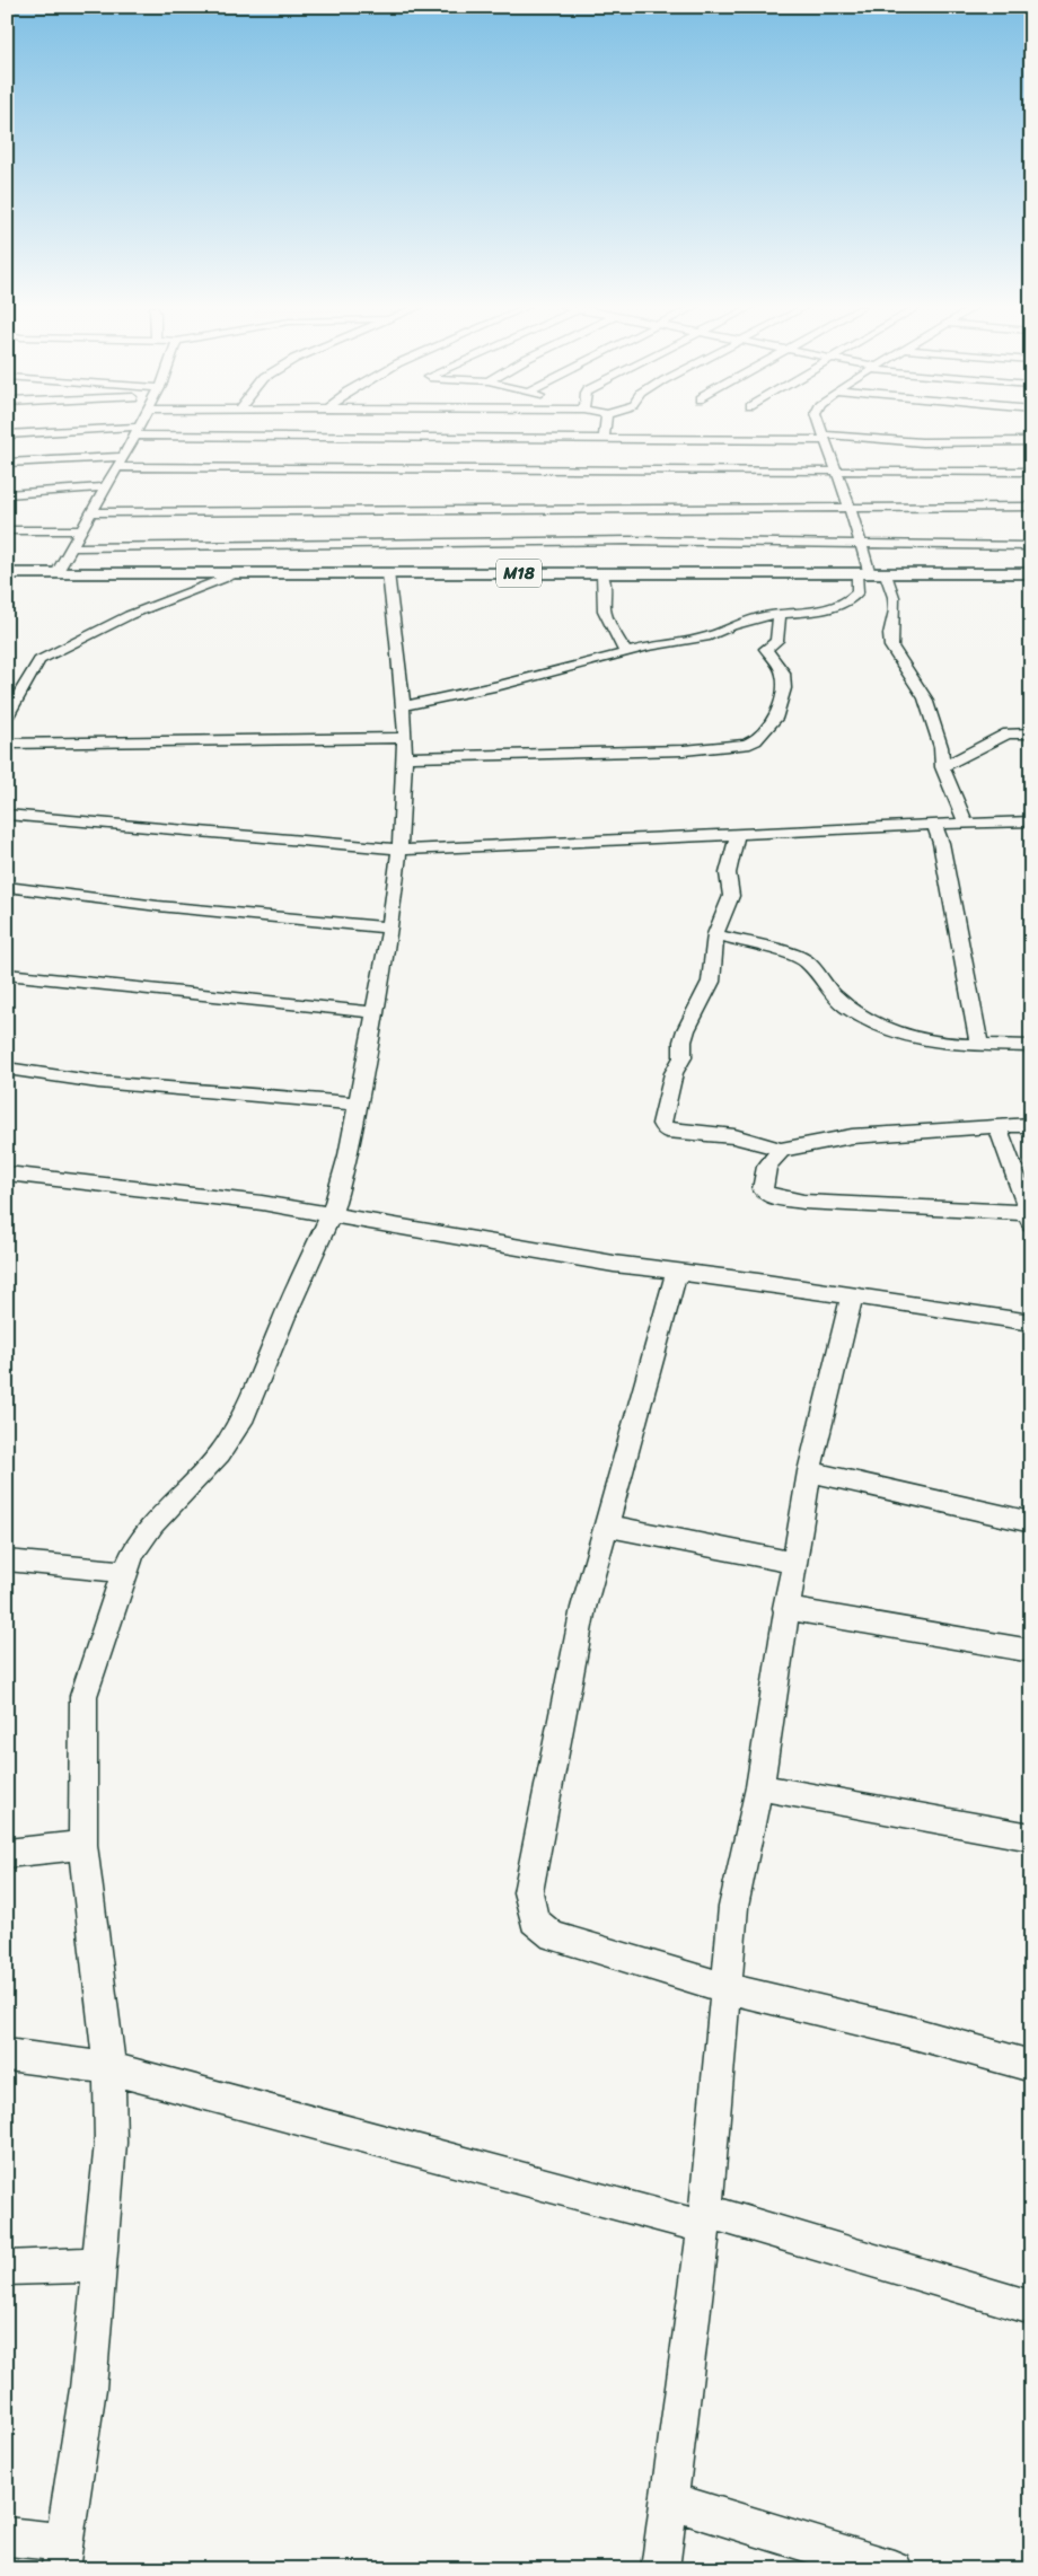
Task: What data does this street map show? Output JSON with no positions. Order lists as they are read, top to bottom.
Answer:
{
  "streets": {
    "main road": ["M18"]
  }
}
